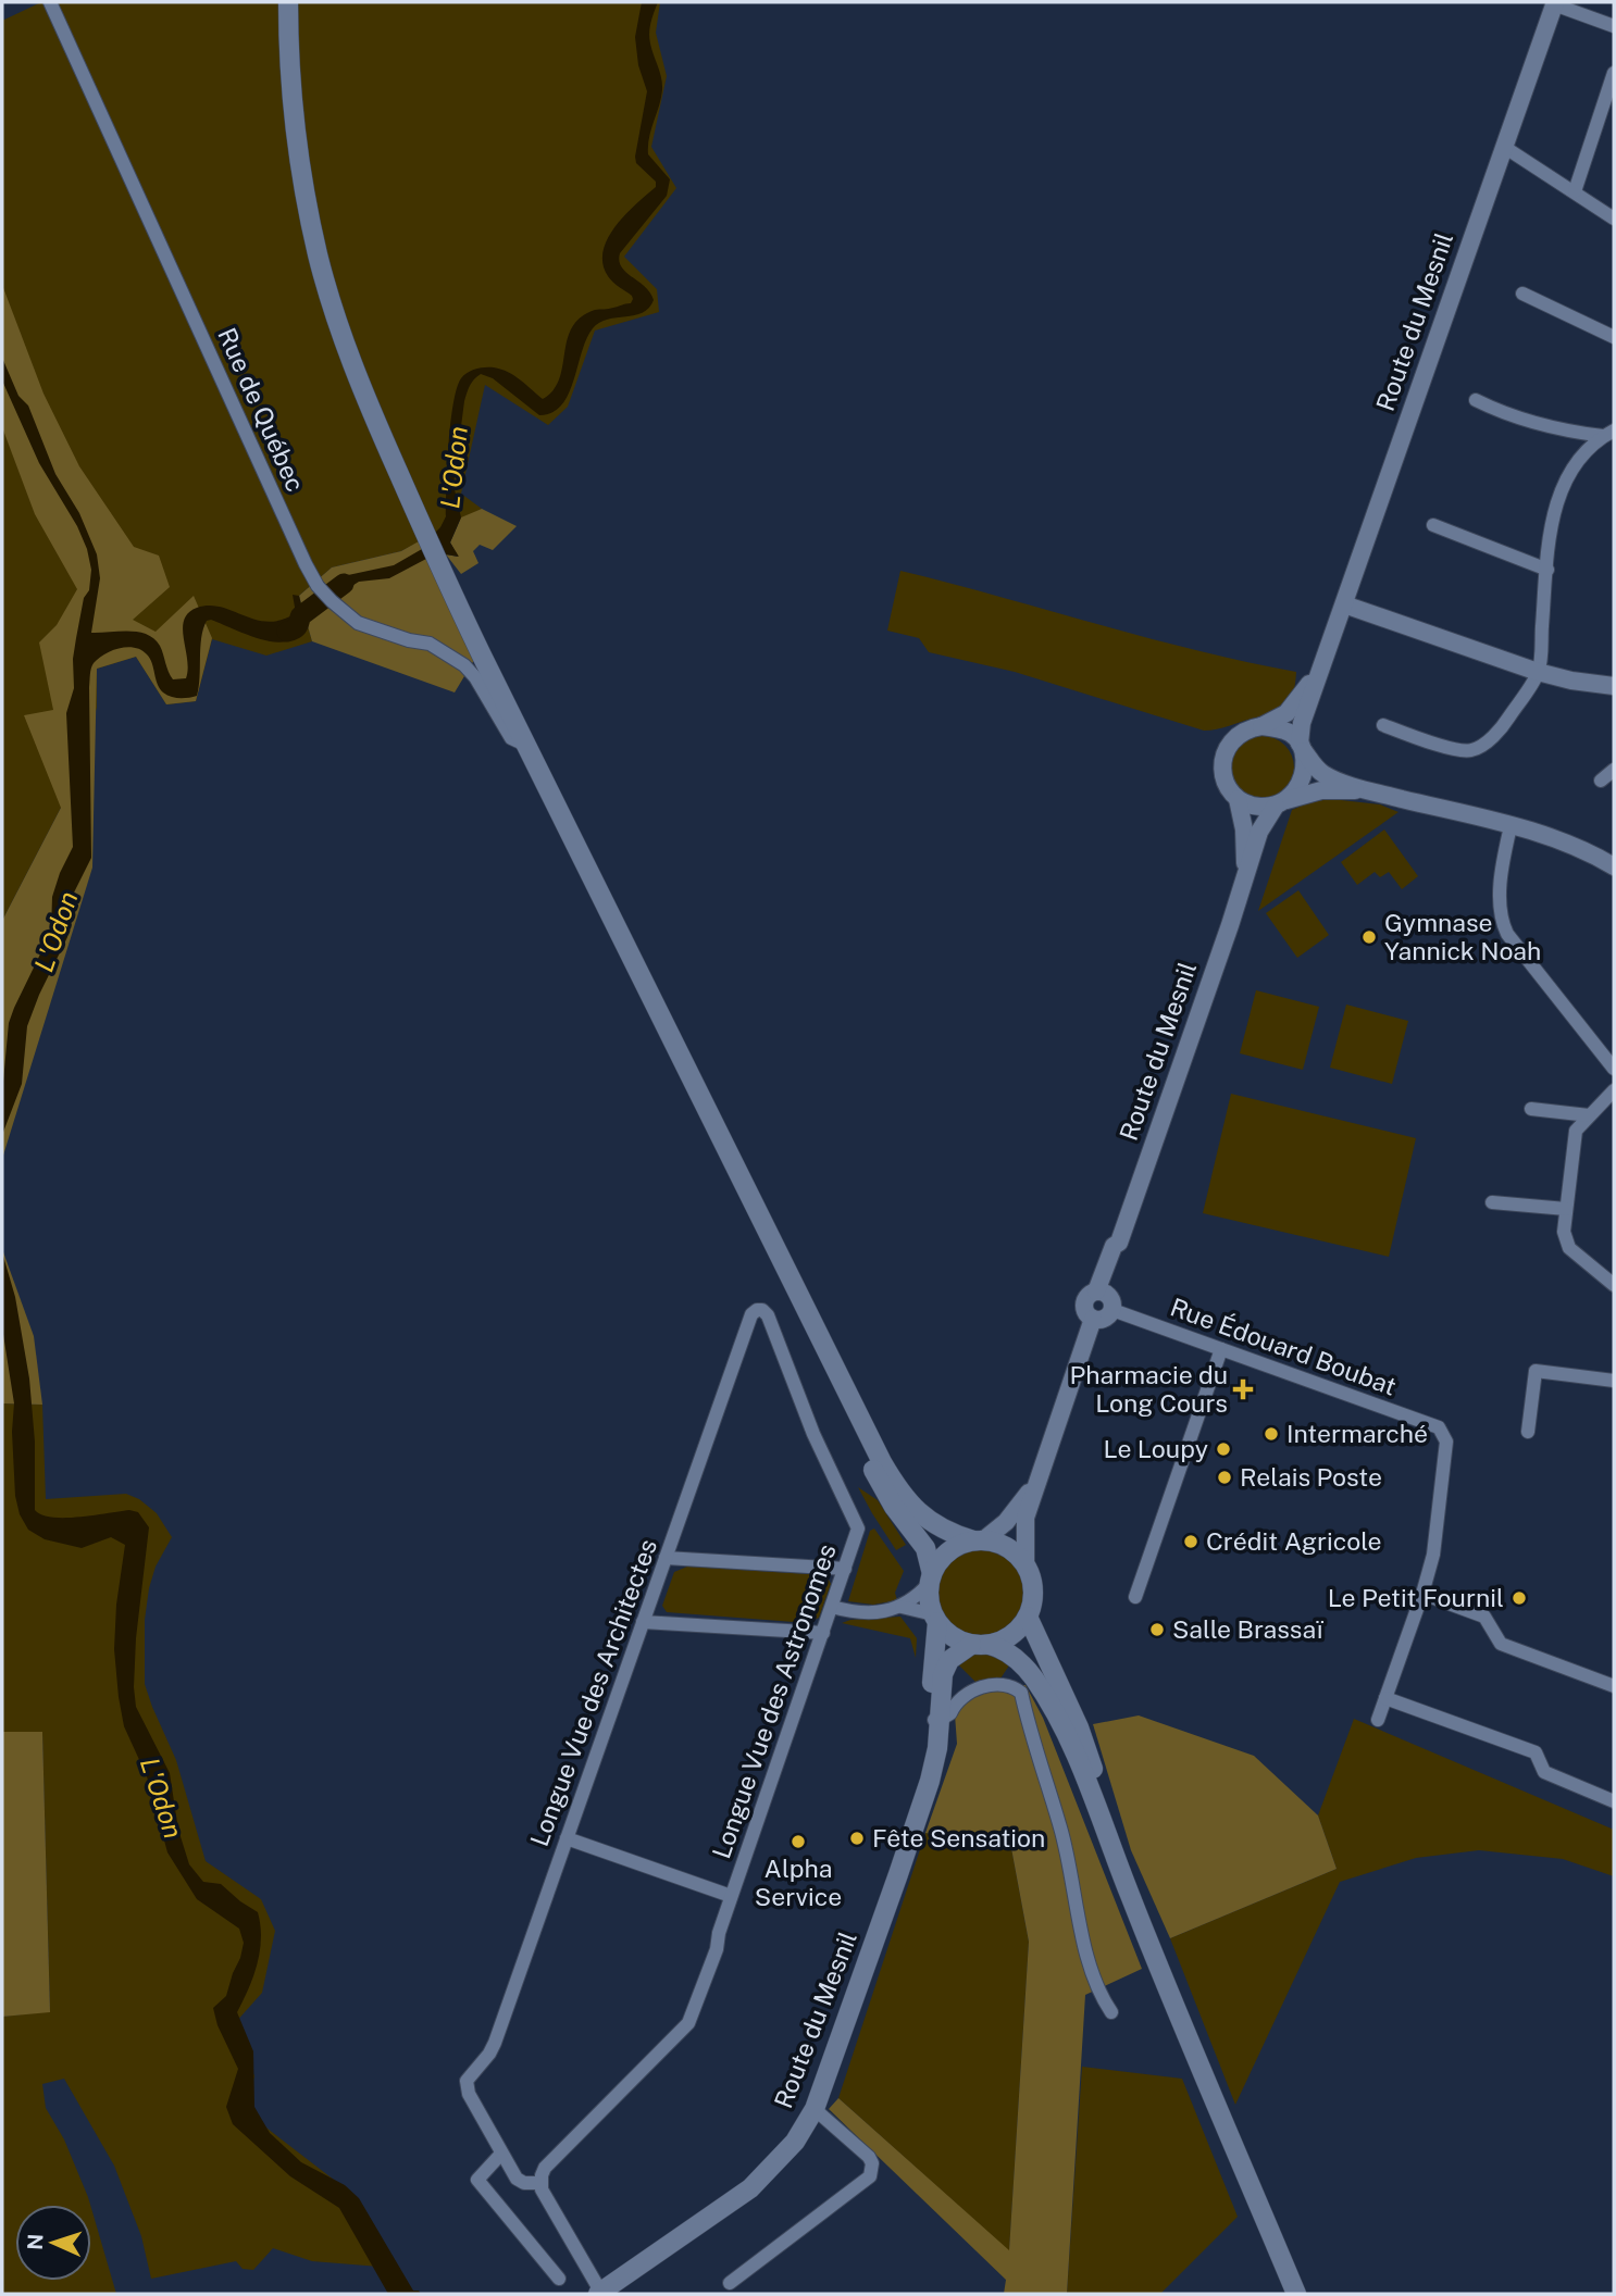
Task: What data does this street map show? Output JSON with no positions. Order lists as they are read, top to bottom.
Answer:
{
  "streets": {
    "main road": ["Route du Mesnil"],
    "street": [
      "Rue de Québec",
      "Rue Édouard Boubat",
      "Longue Vue des Architectes",
      "Longue Vue des Astronomes"
    ]
  },
  "crossings": [
    ["Route du Mesnil", "Rue Édouard Boubat"],
    ["Longue Vue des Architectes", "Longue Vue des Astronomes"]
  ],
  "water": ["L'Odon"],
  "places": {
    "other": [
      "Gymnase Yannick Noah",
      "Intermarché",
      "Le Loupy",
      "Relais Poste",
      "Crédit Agricole",
      "Le Petit Fournil",
      "Salle Brassaï",
      "Fête Sensation",
      "Alpha Service"
    ],
    "health": ["Pharmacie du Long Cours"]
  },
  "north": "left"
}
